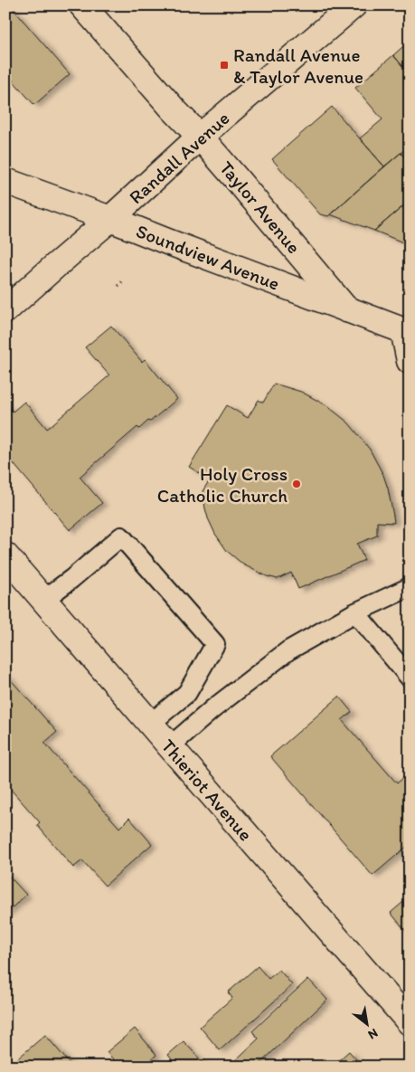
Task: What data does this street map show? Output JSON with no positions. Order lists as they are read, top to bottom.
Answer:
{
  "streets": {
    "street": [
      "Randall Avenue",
      "Taylor Avenue",
      "Soundview Avenue",
      "Thieriot Avenue"
    ]
  },
  "crossings": [
    ["Randall Avenue", "Taylor Avenue"],
    ["Randall Avenue", "Soundview Avenue"],
    ["Taylor Avenue", "Soundview Avenue"]
  ],
  "places": {
    "transit": ["Randall Avenue & Taylor Avenue"],
    "other": ["Holy Cross Catholic Church"]
  },
  "north": "bottom right"
}
